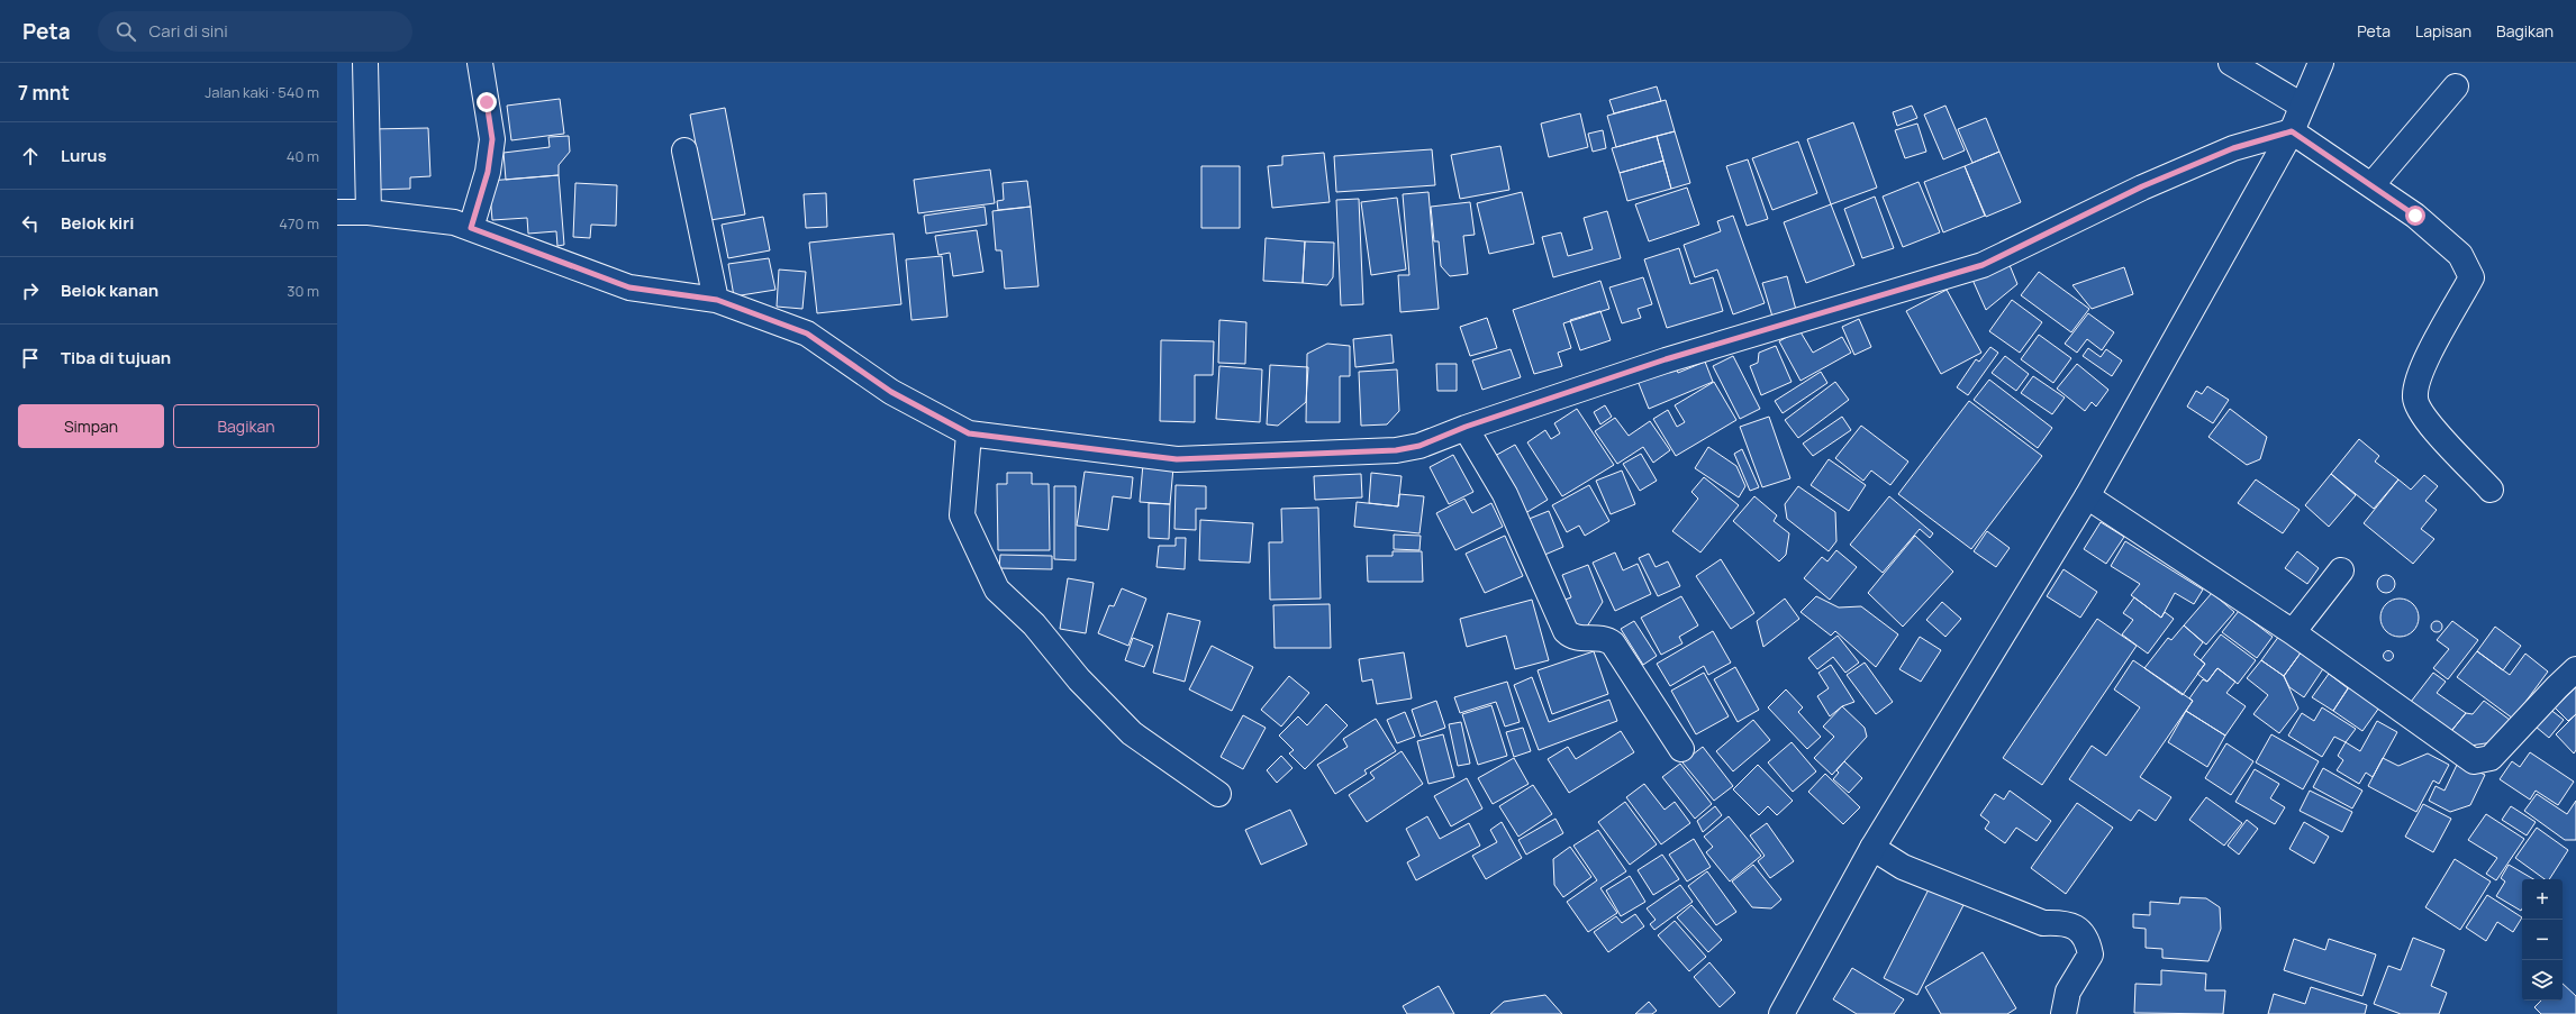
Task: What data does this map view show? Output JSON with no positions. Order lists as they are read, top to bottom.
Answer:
{
  "page": {
    "header": "Peta",
    "search": "Cari di sini",
    "nav": ["Peta", "Lapisan", "Bagikan"],
    "heading": ["7 mnt", "Jalan kaki · 540 m"],
    "list": [
      ["Lurus", "40 m"],
      ["Belok kiri", "470 m"],
      ["Belok kanan", "30 m"],
      "Tiba di tujuan"
    ],
    "buttons": ["Simpan", "Bagikan"],
    "map_buttons": ["+", "−"]
  }
}
